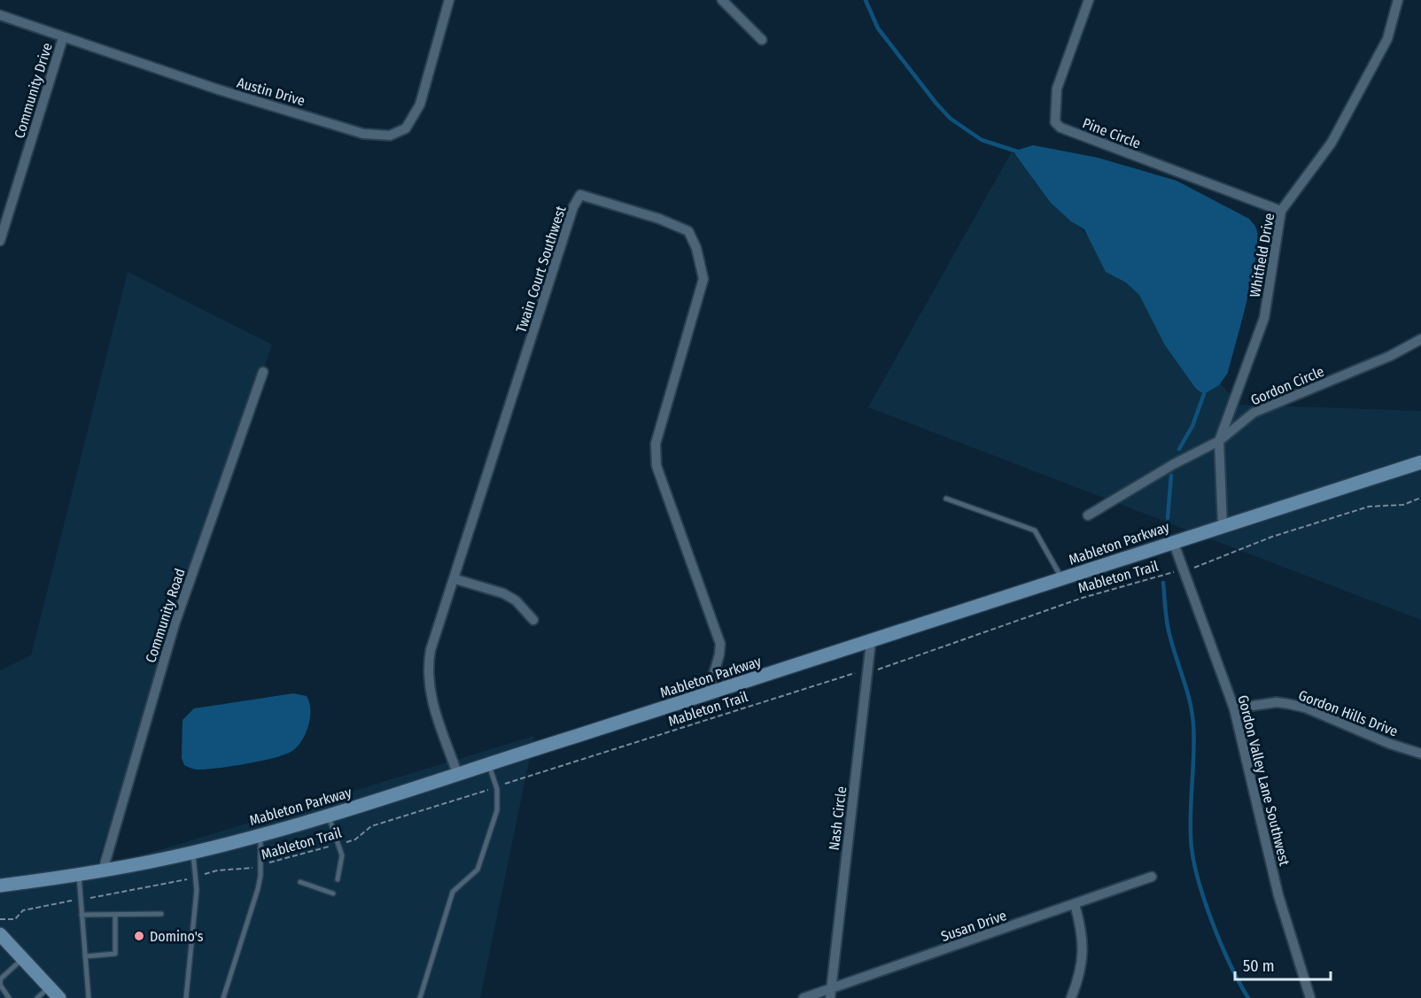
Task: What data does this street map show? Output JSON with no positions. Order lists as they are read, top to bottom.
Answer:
{
  "streets": {
    "main road": ["Mableton Parkway"],
    "street": [
      "Community Drive",
      "Austin Drive",
      "Pine Circle",
      "Whitfield Drive",
      "Twain Court Southwest",
      "Gordon Circle",
      "Community Road",
      "Gordon Hills Drive",
      "Gordon Valley Lane Southwest",
      "Nash Circle",
      "Susan Drive"
    ],
    "path": ["Mableton Trail"]
  },
  "crossings": [
    ["Community Drive", "Austin Drive"],
    ["Pine Circle", "Whitfield Drive"],
    ["Whitfield Drive", "Gordon Circle"],
    ["Twain Court Southwest", "Mableton Parkway"],
    ["Mableton Parkway", "Community Road"],
    ["Mableton Parkway", "Gordon Valley Lane Southwest"],
    ["Mableton Parkway", "Nash Circle"],
    ["Mableton Trail", "Gordon Valley Lane Southwest"],
    ["Mableton Trail", "Nash Circle"],
    ["Gordon Hills Drive", "Gordon Valley Lane Southwest"],
    ["Nash Circle", "Susan Drive"]
  ],
  "places": ["Domino's"],
  "scale_bar": "50 m"
}
